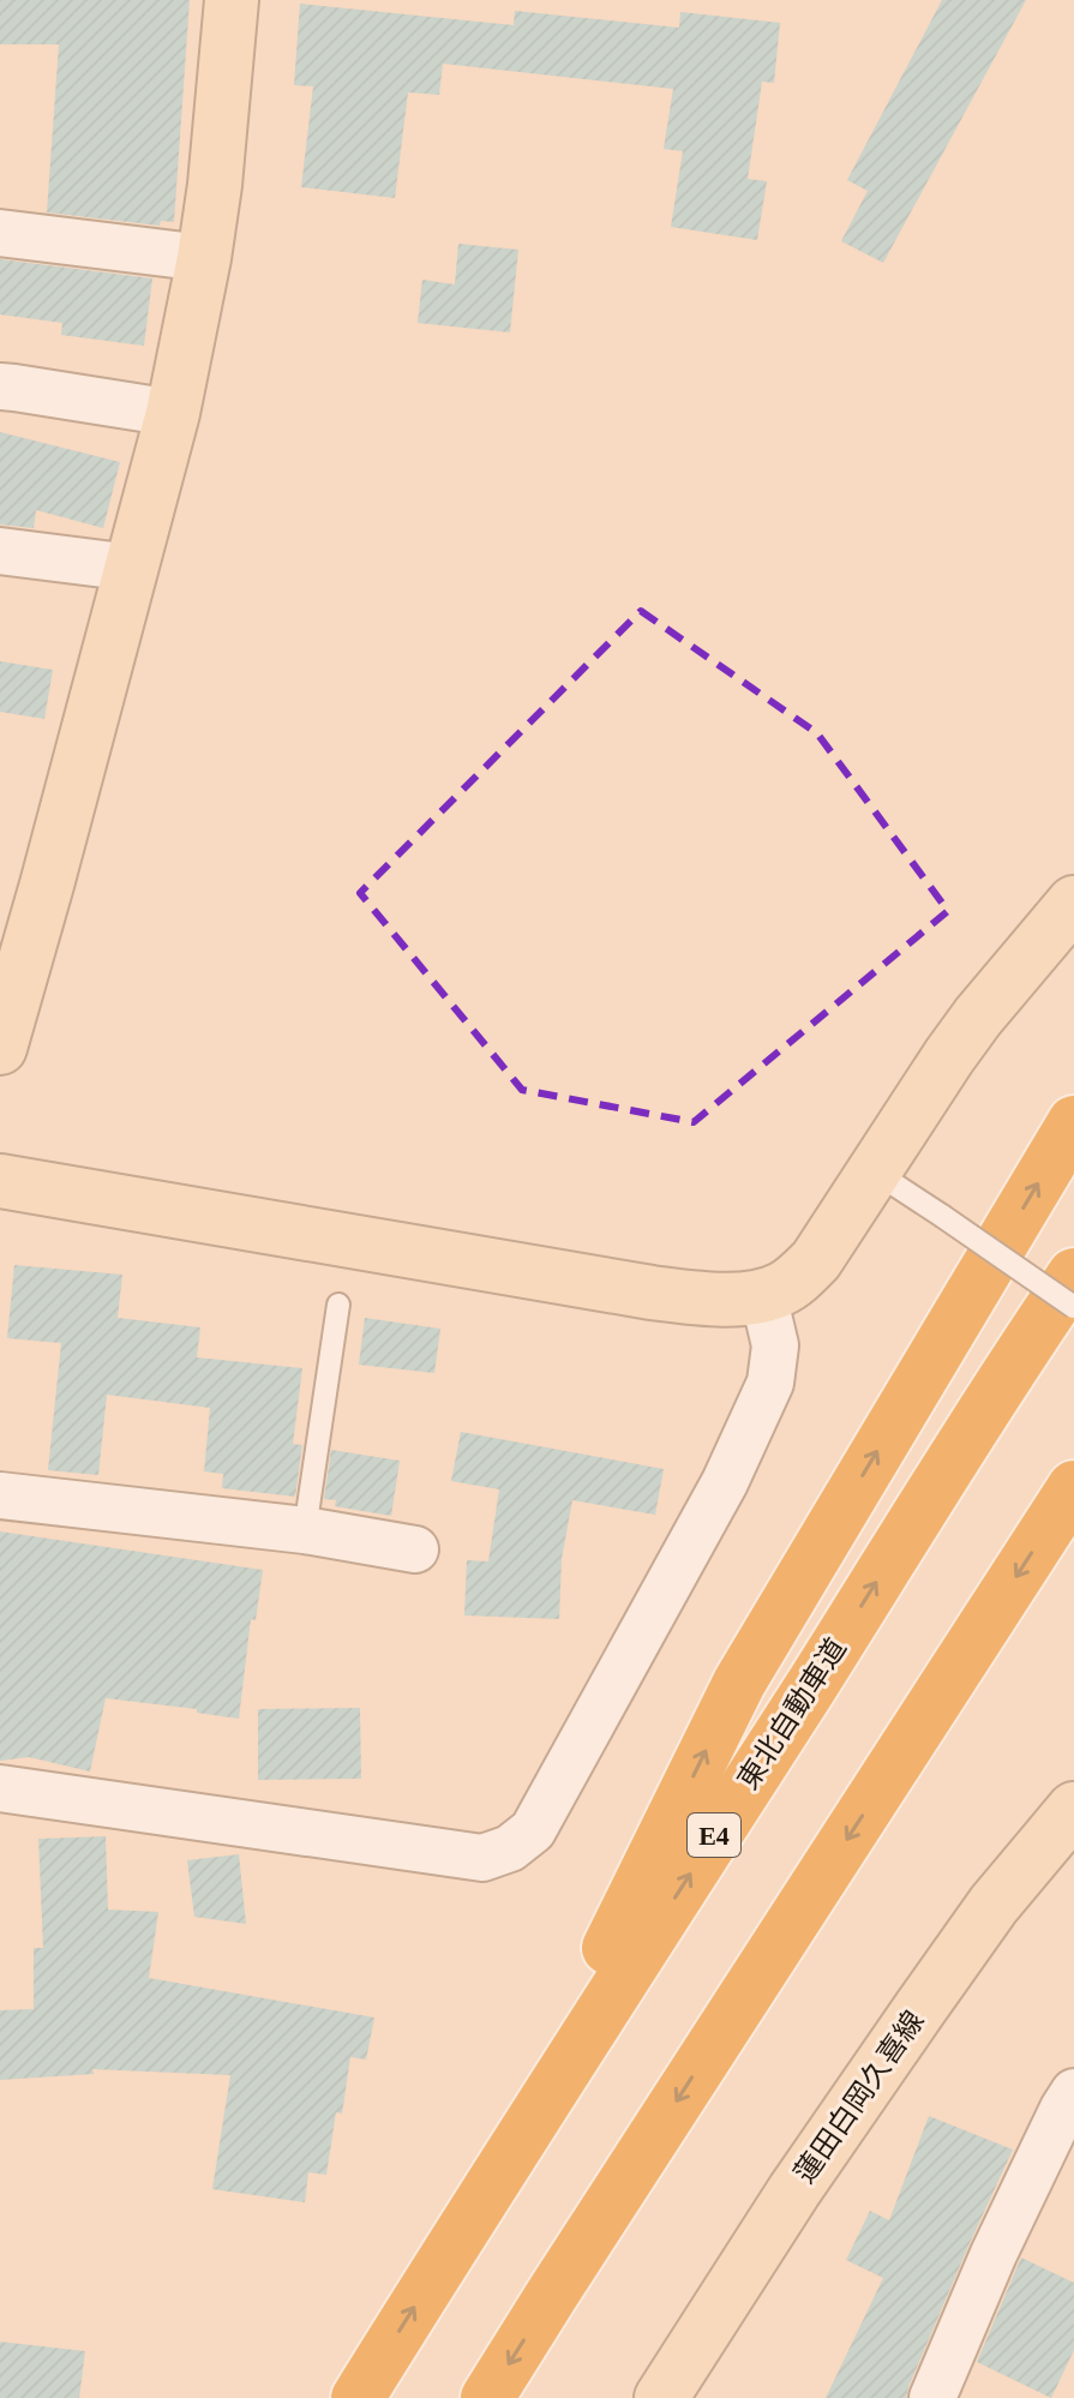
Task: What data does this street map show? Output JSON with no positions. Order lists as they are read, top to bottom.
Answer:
{
  "streets": {
    "highway": ["東北自動車道", "E4"],
    "street": ["蓮田白岡久喜線"]
  }
}
